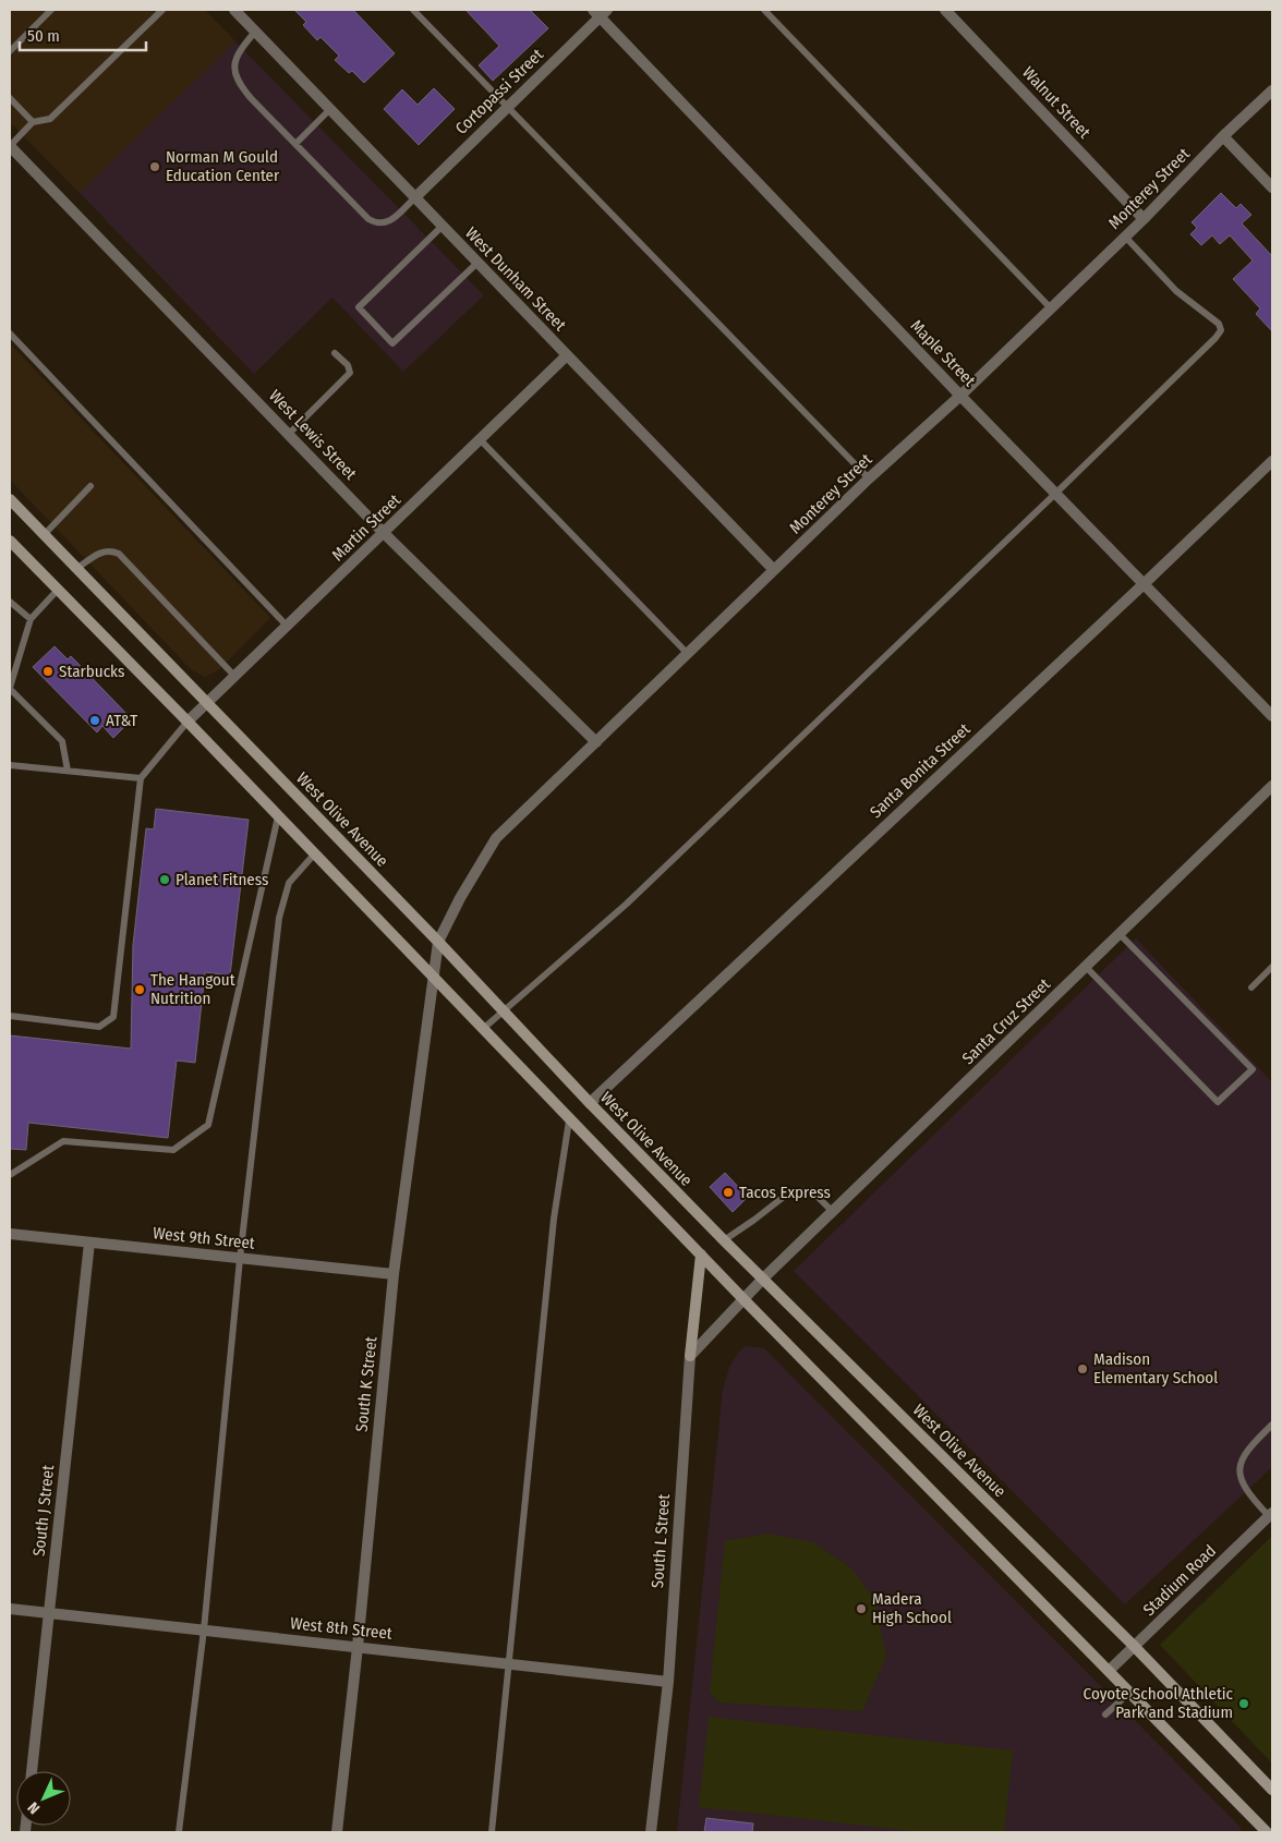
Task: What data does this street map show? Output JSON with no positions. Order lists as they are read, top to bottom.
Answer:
{
  "streets": {
    "main road": ["West Olive Avenue"],
    "street": [
      "Cortopassi Street",
      "Walnut Street",
      "Monterey Street",
      "West Dunham Street",
      "Maple Street",
      "West Lewis Street",
      "Martin Street",
      "Santa Bonita Street",
      "Santa Cruz Street",
      "West 9th Street",
      "South K Street",
      "South J Street",
      "South L Street",
      "Stadium Road",
      "West 8th Street"
    ]
  },
  "crossings": [
    ["Cortopassi Street", "West Dunham Street"],
    ["Cortopassi Street", "Maple Street"],
    ["Walnut Street", "Monterey Street"],
    ["Monterey Street", "West Dunham Street"],
    ["Monterey Street", "Maple Street"],
    ["Monterey Street", "West Lewis Street"],
    ["Monterey Street", "West Olive Avenue"],
    ["Monterey Street", "South K Street"],
    ["West Dunham Street", "Martin Street"],
    ["Maple Street", "Santa Bonita Street"],
    ["West Lewis Street", "Martin Street"],
    ["Martin Street", "West Olive Avenue"],
    ["Santa Bonita Street", "West Olive Avenue"],
    ["West Olive Avenue", "Santa Cruz Street"],
    ["West Olive Avenue", "South K Street"],
    ["West Olive Avenue", "Stadium Road"],
    ["West 9th Street", "South K Street"],
    ["West 9th Street", "South J Street"],
    ["South K Street", "West 8th Street"],
    ["South J Street", "West 8th Street"],
    ["South L Street", "West 8th Street"]
  ],
  "places": [
    "Norman M Gould Education Center",
    "Starbucks",
    "AT&T",
    "Planet Fitness",
    "The Hangout Nutrition",
    "Tacos Express",
    "Madison Elementary School",
    "Madera High School",
    "Coyote School Athletic Park and Stadium"
  ],
  "scale_bar": "50 m",
  "north": "bottom left"
}
